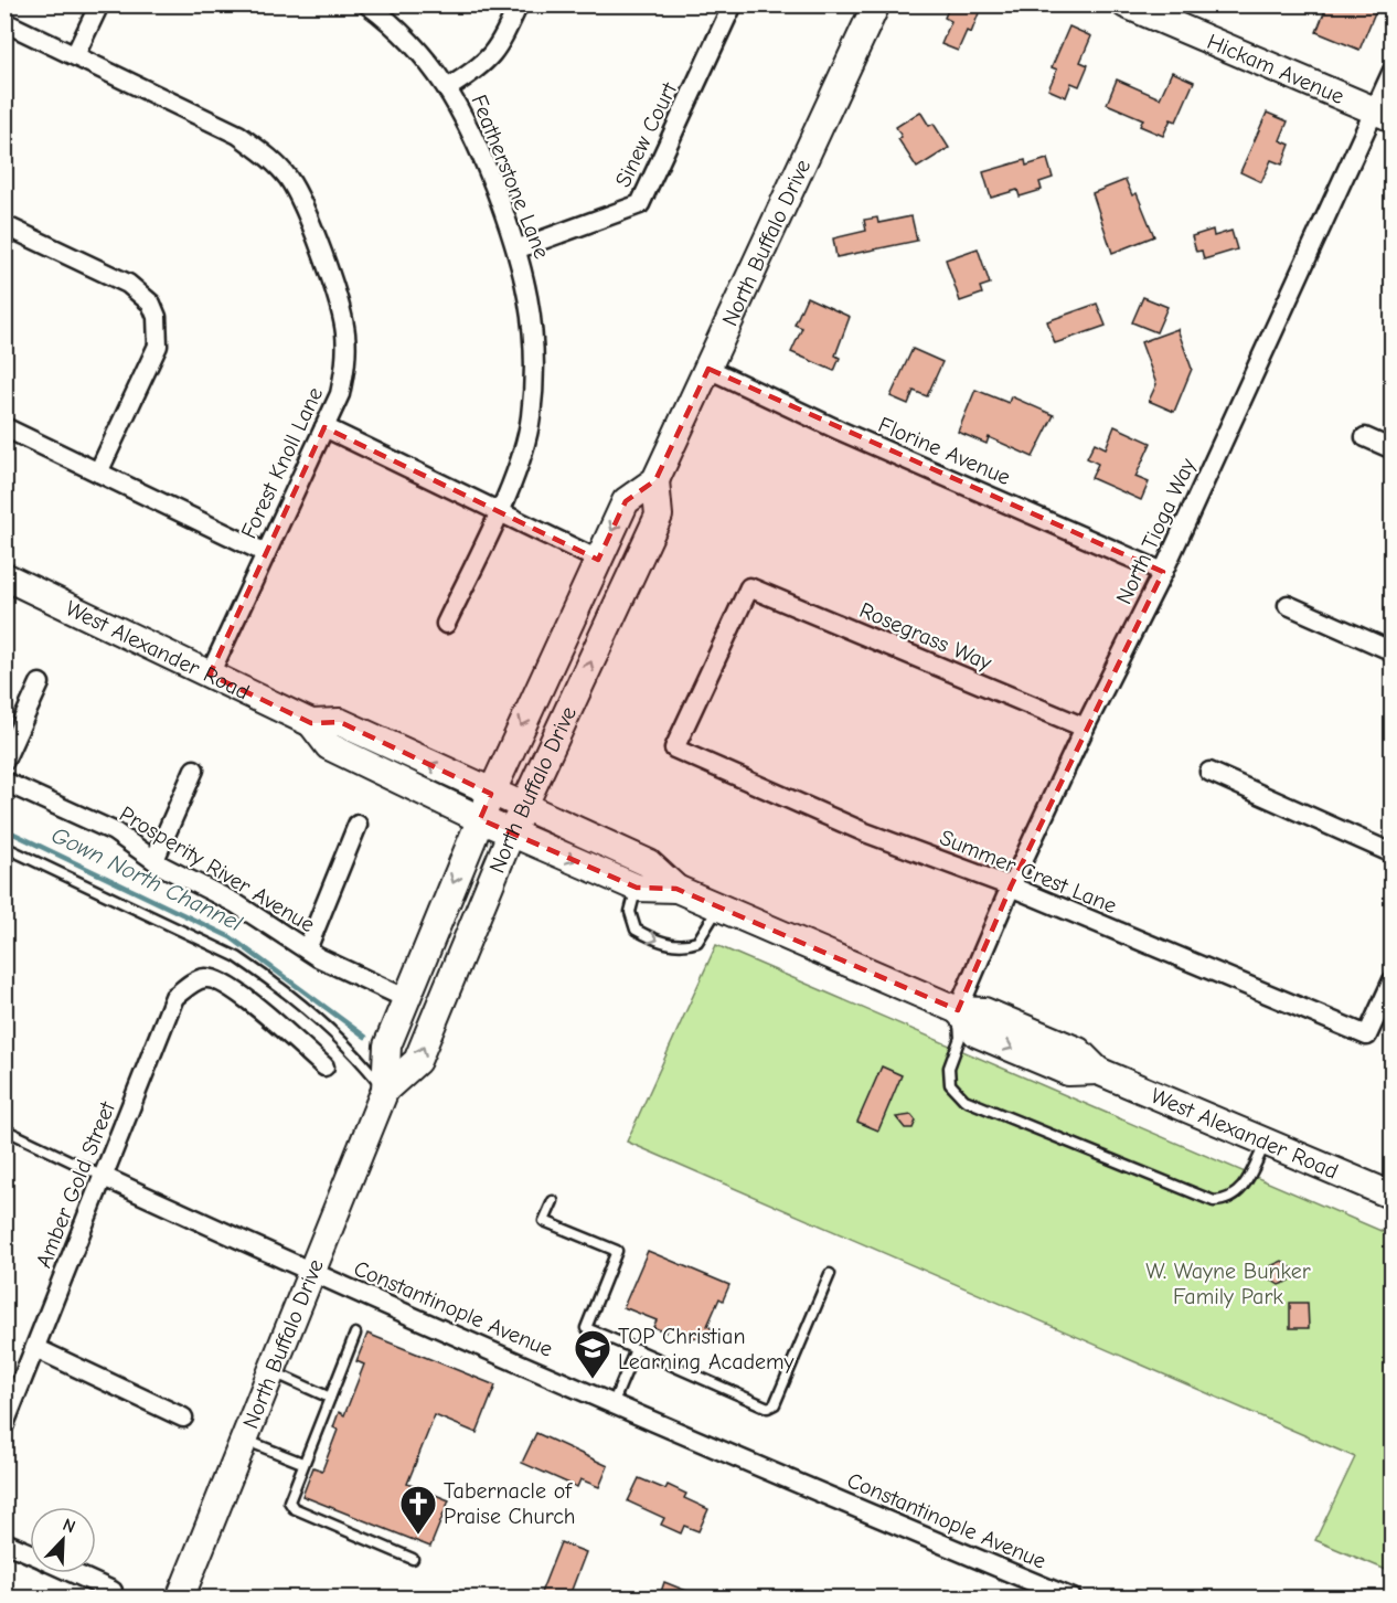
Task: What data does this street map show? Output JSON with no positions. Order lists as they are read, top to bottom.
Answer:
{
  "streets": {
    "main road": ["Hickam Avenue", "North Buffalo Drive", "West Alexander Road"],
    "street": [
      "Sinew Court",
      "Featherstone Lane",
      "Florine Avenue",
      "Forest Knoll Lane",
      "North Tioga Way",
      "Rosegrass Way",
      "Prosperity River Avenue",
      "Summer Crest Lane",
      "Amber Gold Street",
      "Constantinople Avenue"
    ]
  },
  "crossings": [
    ["Hickam Avenue", "North Tioga Way"],
    ["Sinew Court", "Featherstone Lane"],
    ["North Buffalo Drive", "Florine Avenue"],
    ["North Buffalo Drive", "West Alexander Road"],
    ["North Buffalo Drive", "Prosperity River Avenue"],
    ["North Buffalo Drive", "Constantinople Avenue"],
    ["Florine Avenue", "North Tioga Way"],
    ["Forest Knoll Lane", "West Alexander Road"],
    ["North Tioga Way", "Rosegrass Way"],
    ["North Tioga Way", "West Alexander Road"],
    ["North Tioga Way", "Summer Crest Lane"],
    ["Rosegrass Way", "Summer Crest Lane"],
    ["Amber Gold Street", "Constantinople Avenue"]
  ],
  "water": ["Gown North Channel"],
  "parks": ["W. Wayne Bunker Family Park"],
  "places": {
    "school or university": ["TOP Christian Learning Academy"],
    "church": ["Tabernacle of Praise Church"]
  },
  "north": "top right"
}
